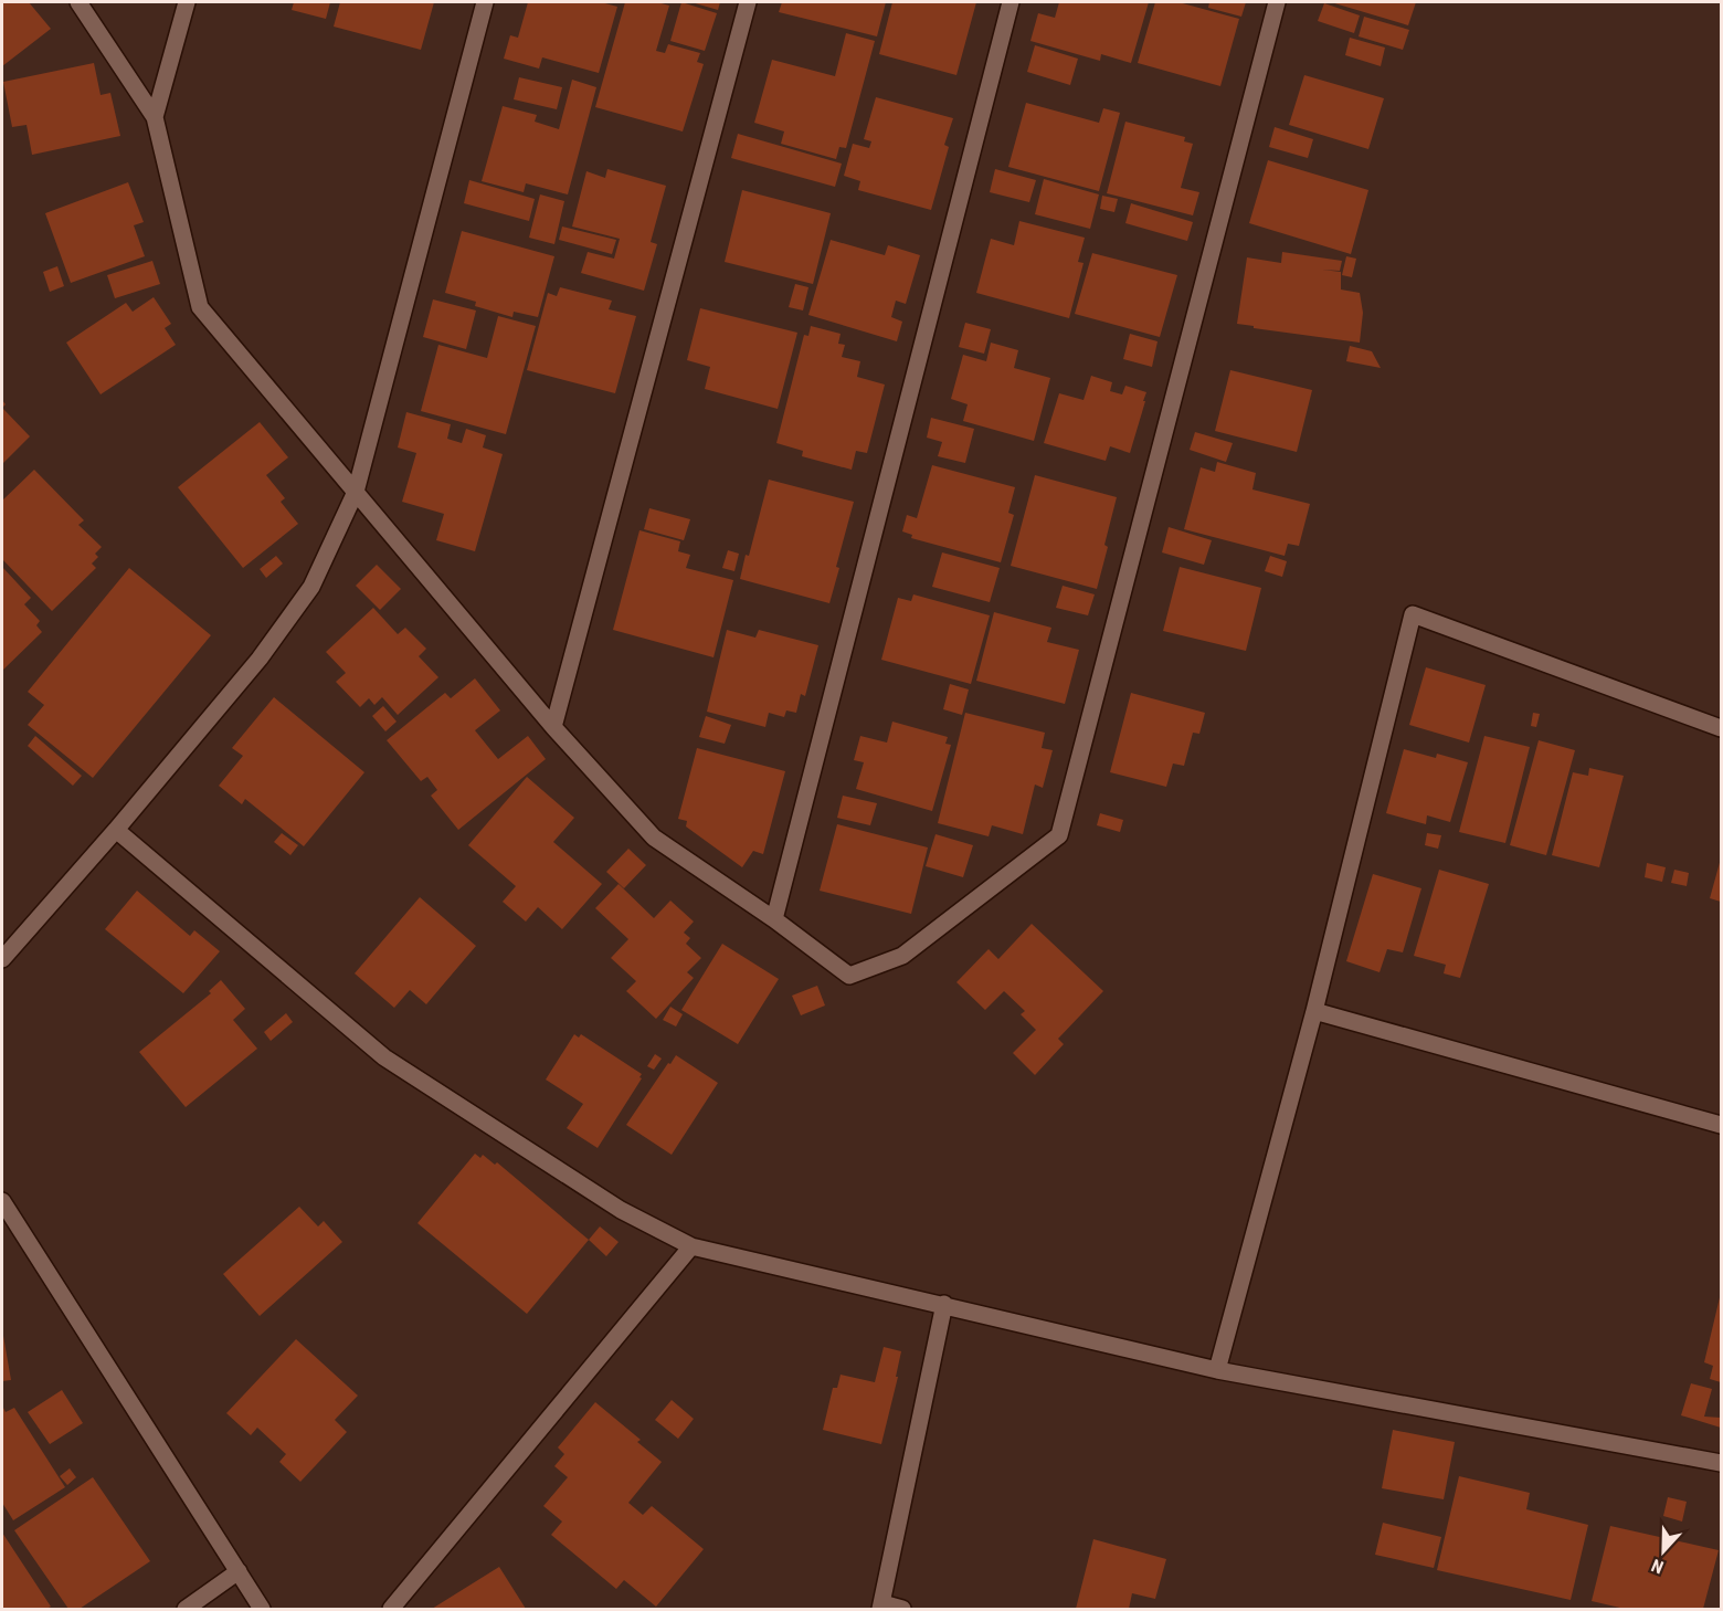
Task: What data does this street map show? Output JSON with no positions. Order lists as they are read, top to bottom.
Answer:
{
  "north": "bottom"
}
